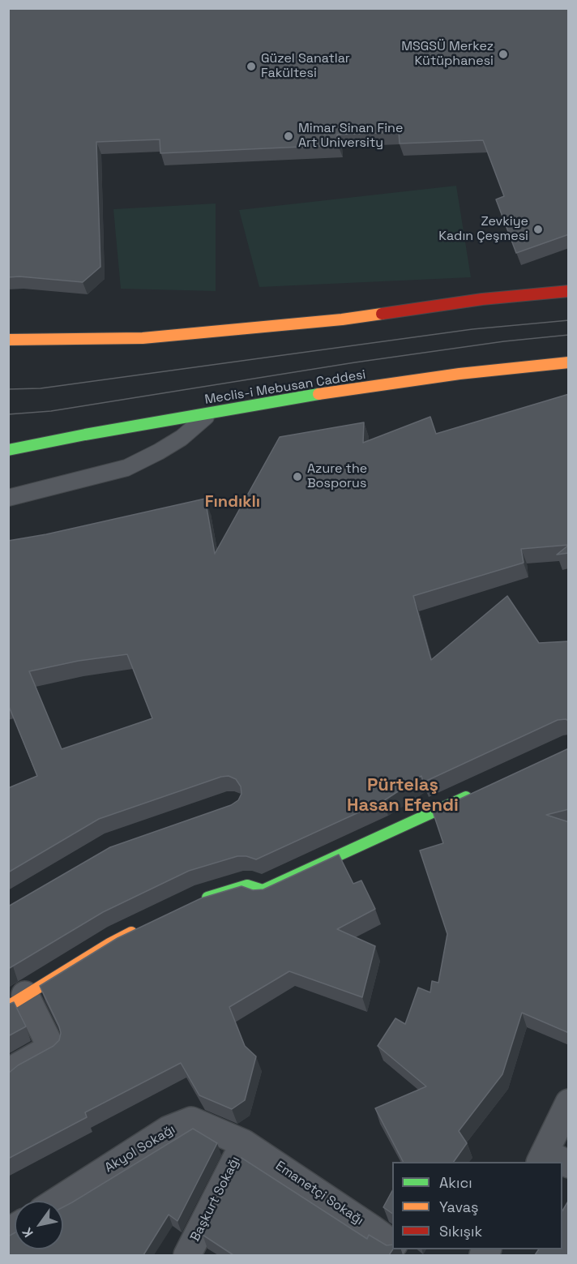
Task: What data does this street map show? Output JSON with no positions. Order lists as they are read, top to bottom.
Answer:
{
  "streets": {
    "main road": ["Meclis-i Mebusan Caddesi"],
    "street": ["Akyol Sokağı", "Emanetçi Sokağı", "Başkurt Sokağı"]
  },
  "crossings": [
    ["Akyol Sokağı", "Emanetçi Sokağı"],
    ["Akyol Sokağı", "Başkurt Sokağı"],
    ["Emanetçi Sokağı", "Başkurt Sokağı"]
  ],
  "districts": ["Fındıklı", "Pürtelaş Hasan Efendi"],
  "places": [
    "MSGSÜ Merkez Kütüphanesi",
    "Güzel Sanatlar Fakültesi",
    "Mimar Sinan Fine Art University",
    "Zevkiye Kadın Çeşmesi",
    "Azure the Bosporus"
  ],
  "legend": ["Akıcı", "Yavaş", "Sıkışık"],
  "north": "bottom left"
}
